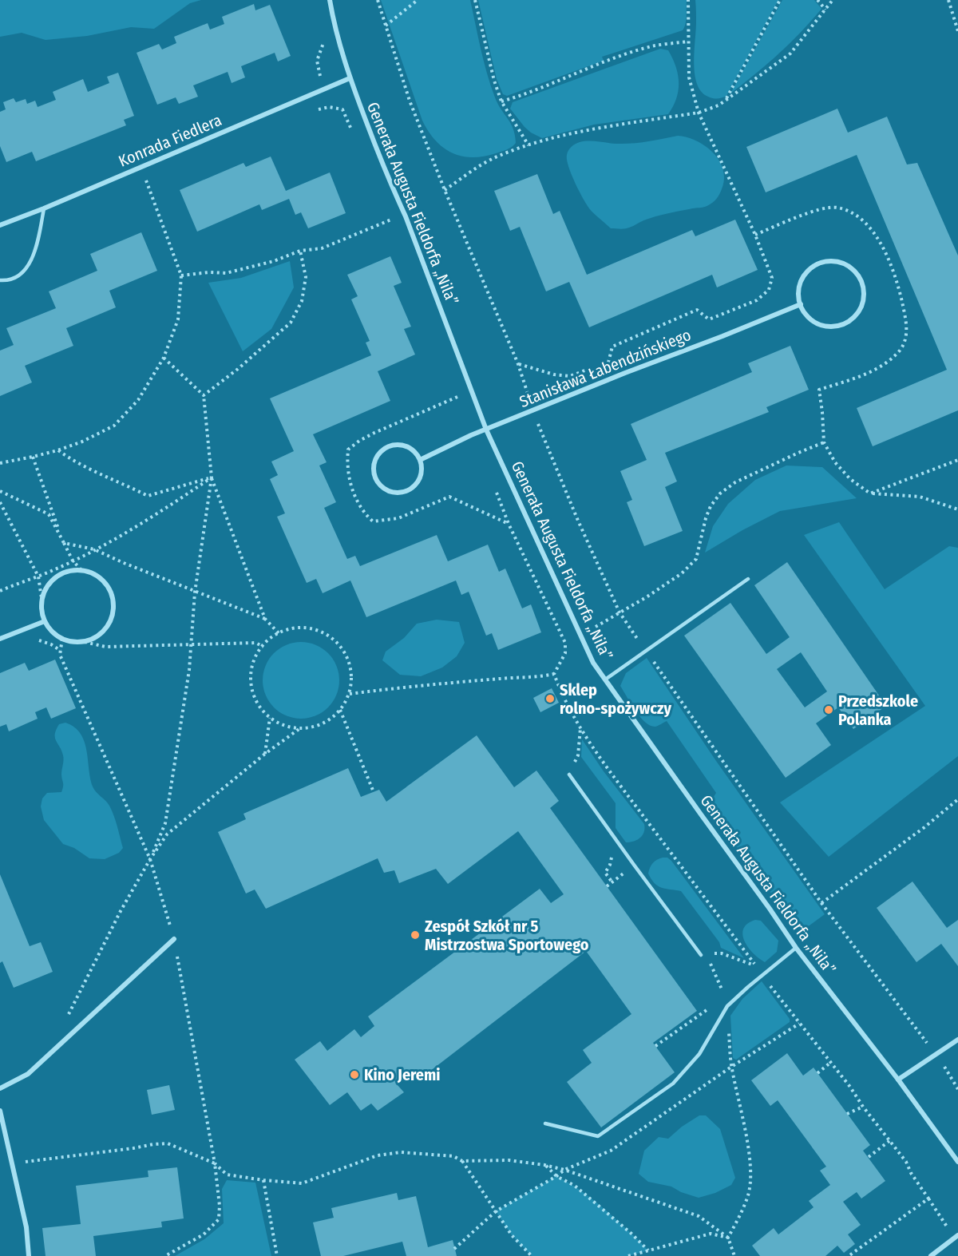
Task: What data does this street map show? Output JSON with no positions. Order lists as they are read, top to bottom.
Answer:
{
  "streets": {
    "street": ["Konrada Fiedlera", "Generała Augusta Fieldorfa „Nila”", "Stanisława Łabendzińskiego"]
  },
  "crossings": [
    ["Konrada Fiedlera", "Generała Augusta Fieldorfa „Nila”"],
    ["Generała Augusta Fieldorfa „Nila”", "Stanisława Łabendzińskiego"]
  ],
  "places": [
    "Sklep rolno-spożywczy",
    "Przedszkole Polanka",
    "Zespół Szkół nr 5 Mistrzostwa Sportowego",
    "Kino Jeremi"
  ]
}
